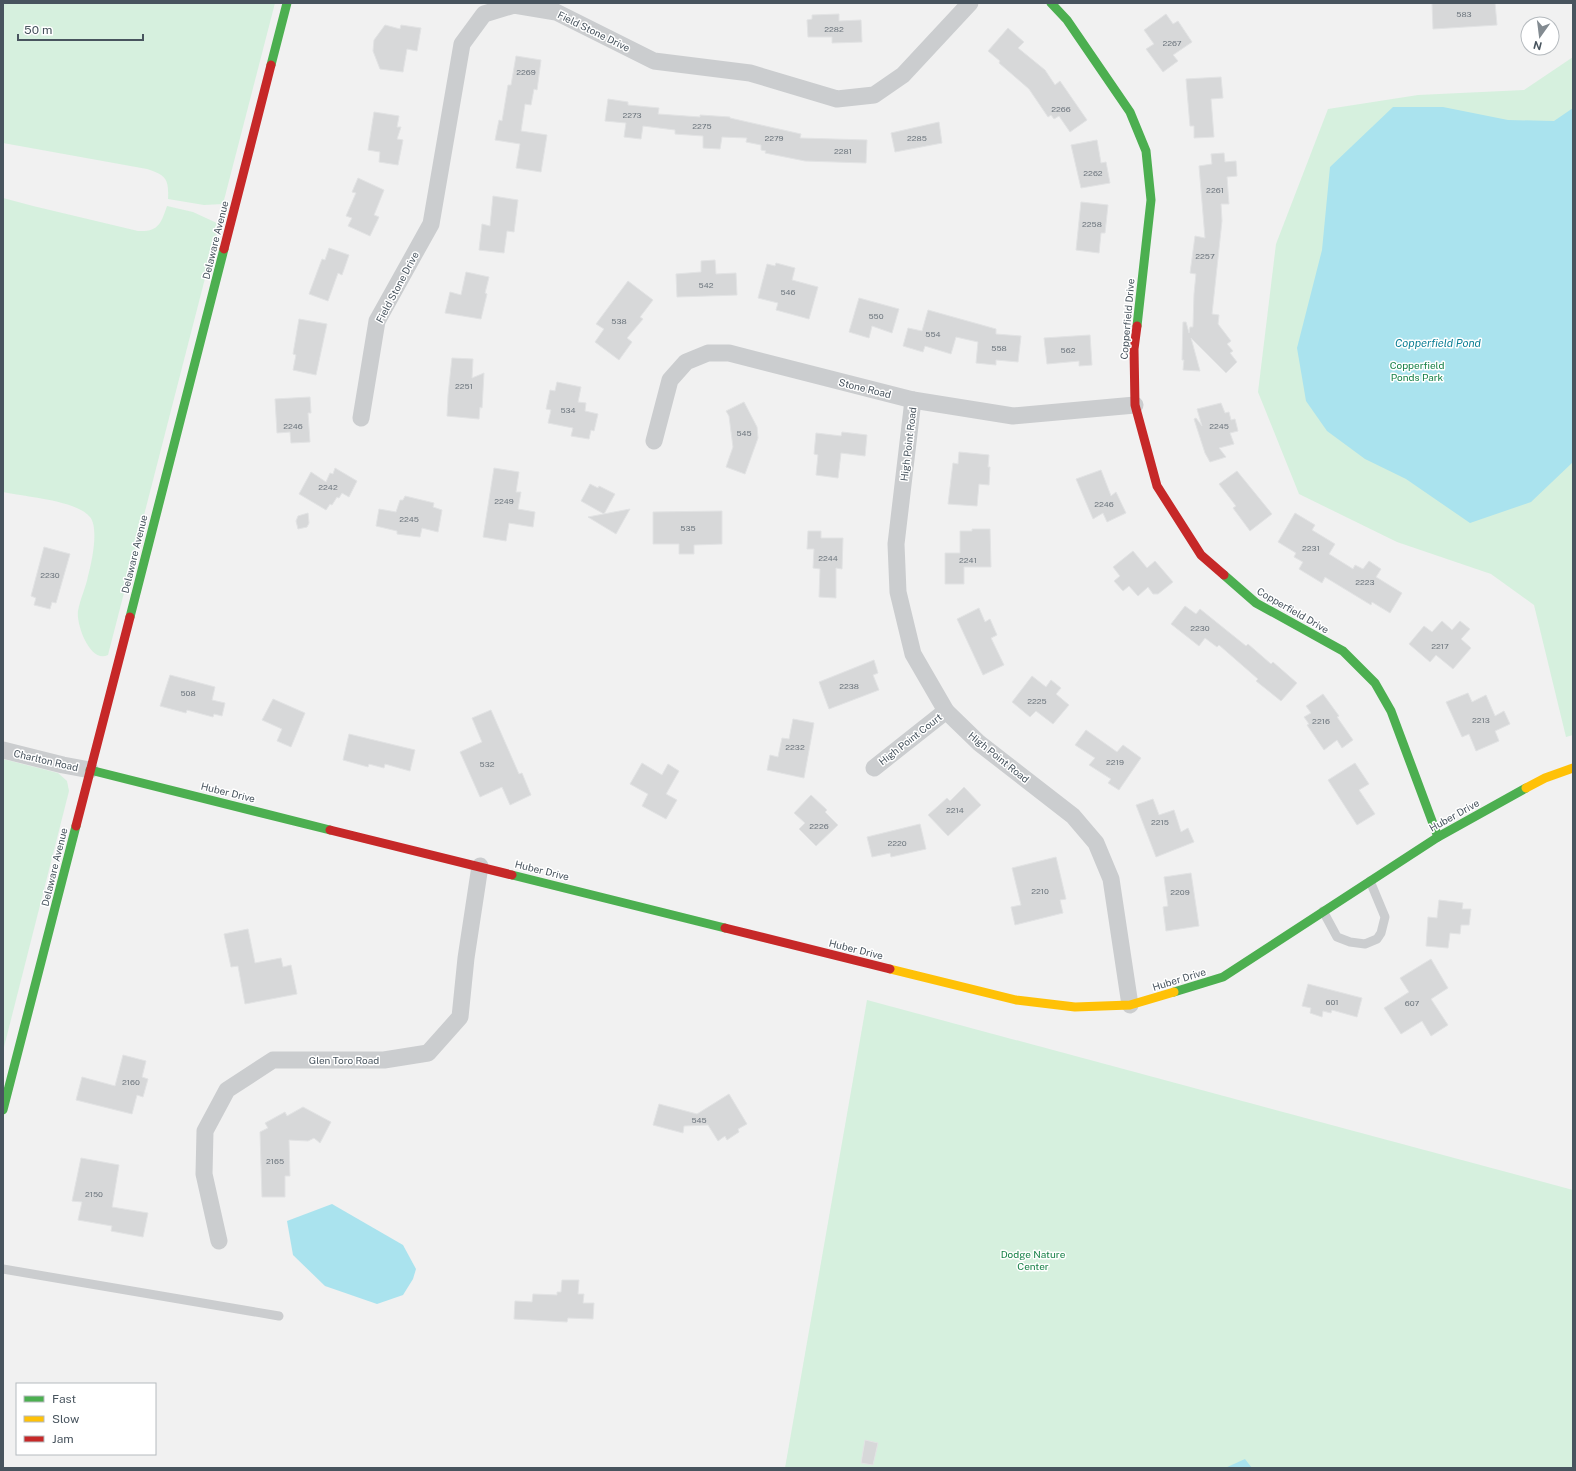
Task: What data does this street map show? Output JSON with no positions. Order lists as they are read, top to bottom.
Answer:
{
  "streets": {
    "street": [
      "Field Stone Drive",
      "Delaware Avenue",
      "Copperfield Drive",
      "Stone Road",
      "High Point Road",
      "High Point Court",
      "Charlton Road",
      "Huber Drive",
      "Glen Toro Road"
    ]
  },
  "crossings": [
    ["Delaware Avenue", "Charlton Road"],
    ["Delaware Avenue", "Huber Drive"],
    ["Copperfield Drive", "Stone Road"],
    ["Copperfield Drive", "Huber Drive"],
    ["Stone Road", "High Point Road"],
    ["High Point Road", "High Point Court"],
    ["High Point Road", "Huber Drive"],
    ["Charlton Road", "Huber Drive"],
    ["Huber Drive", "Glen Toro Road"]
  ],
  "water": ["Copperfield Pond"],
  "parks": ["Copperfield Ponds Park", "Dodge Nature Center"],
  "house_numbers": [
    "583",
    "2282",
    "2267",
    "2269",
    "2266",
    "2273",
    "2275",
    "2279",
    "2285",
    "2281",
    "2262",
    "2261",
    "2258",
    "2257",
    "542",
    "546",
    "550",
    "538",
    "554",
    "558",
    "562",
    "2251",
    "534",
    "2246",
    "2245",
    "545",
    "2242",
    "2249",
    "2246",
    "2245",
    "535",
    "2231",
    "2244",
    "2241",
    "2230",
    "2223",
    "2230",
    "2217",
    "2238",
    "508",
    "2225",
    "2213",
    "2216",
    "2232",
    "2219",
    "532",
    "2214",
    "2215",
    "2226",
    "2220",
    "2210",
    "2209",
    "601",
    "607",
    "2160",
    "545",
    "2165",
    "2150"
  ],
  "legend": ["Fast", "Slow", "Jam"],
  "scale_bar": "50 m",
  "north": "bottom"
}
